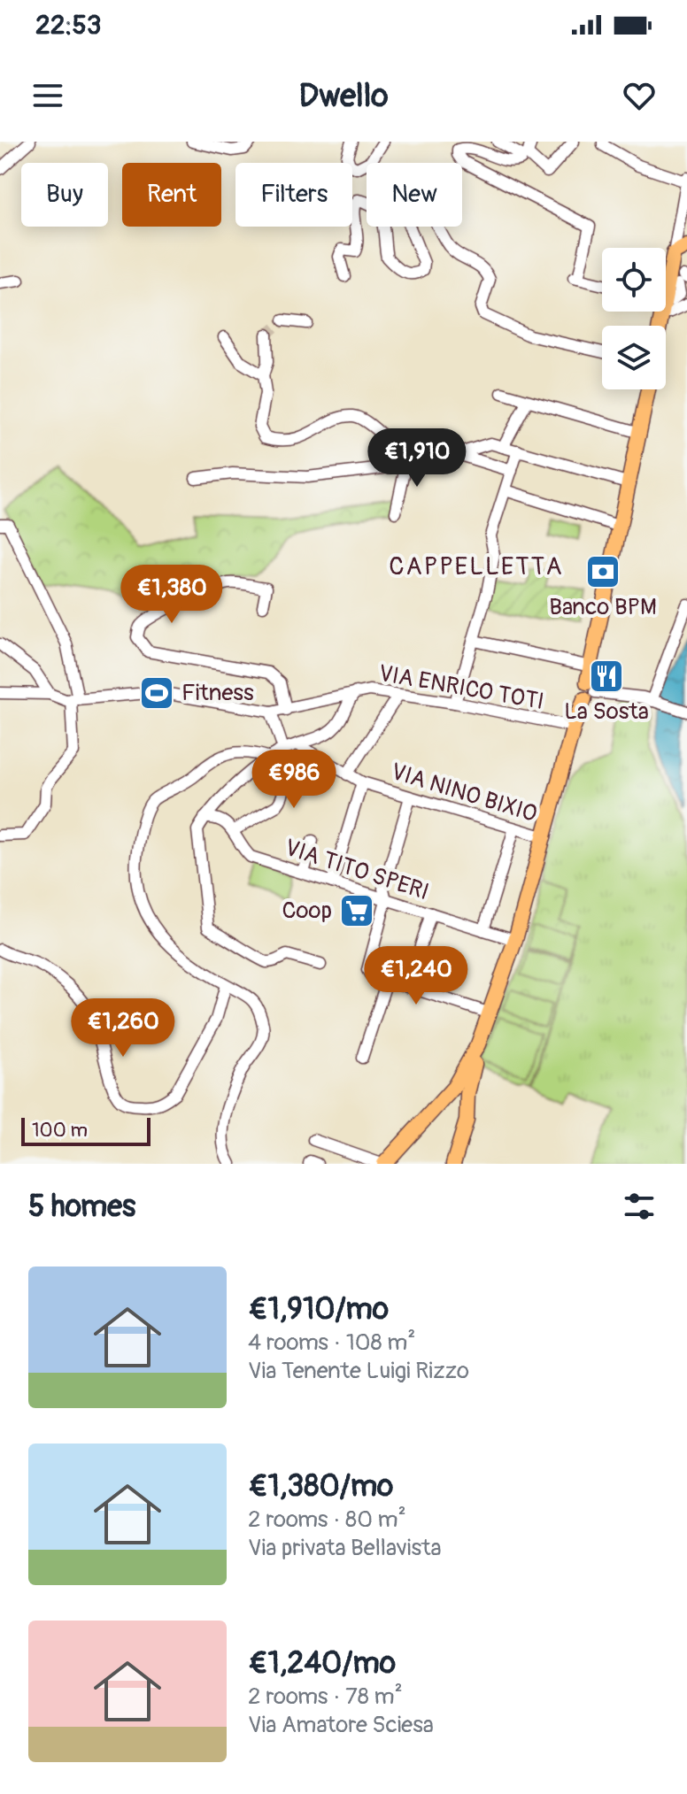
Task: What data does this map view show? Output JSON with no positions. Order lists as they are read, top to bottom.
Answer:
{
  "streets": {
    "street": ["VIA ENRICO TOTI", "VIA NINO BIXIO", "VIA TITO SPERI"]
  },
  "districts": ["CAPPELLETTA"],
  "places": {
    "bank": ["Banco BPM"],
    "restaurant": ["La Sosta"],
    "sports": ["Fitness"],
    "supermarket": ["Coop"]
  },
  "scale_bar": "100 m",
  "page": {
    "status": "22:53",
    "header": "Dwello",
    "chip": [
      "Buy",
      "Rent",
      "Filters",
      "New"
    ],
    "price": [
      "€1,910",
      "€1,380",
      "€986",
      "€1,240",
      "€1,260"
    ],
    "scale": "100 m",
    "heading": "5 homes",
    "list": [
      {
        "name": "€1,910/mo",
        "note": "4 rooms · 108 m² · Via Tenente Luigi Rizzo"
      },
      {
        "name": "€1,380/mo",
        "note": "2 rooms · 80 m² · Via privata Bellavista"
      },
      {
        "name": "€1,240/mo",
        "note": "2 rooms · 78 m² · Via Amatore Sciesa"
      }
    ]
  }
}
